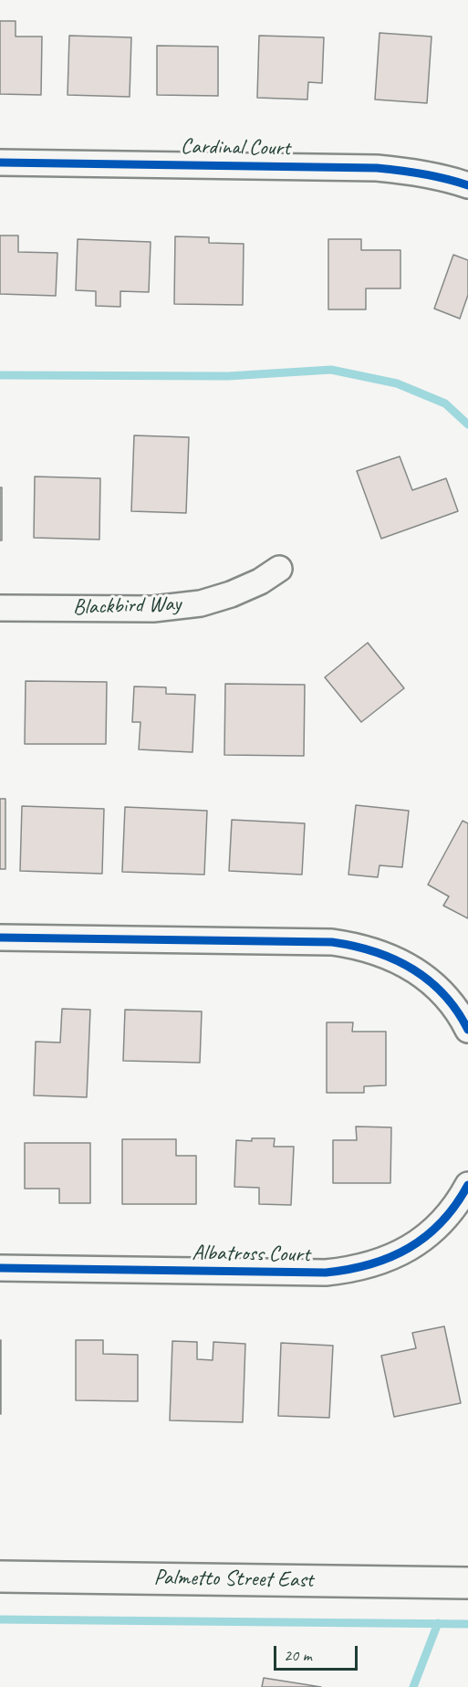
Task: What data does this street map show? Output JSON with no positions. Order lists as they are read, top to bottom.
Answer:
{
  "streets": {
    "main road": ["Palmetto Street East"],
    "street": ["Cardinal Court", "Blackbird Way", "Albatross Court"]
  },
  "scale_bar": "20 m"
}
